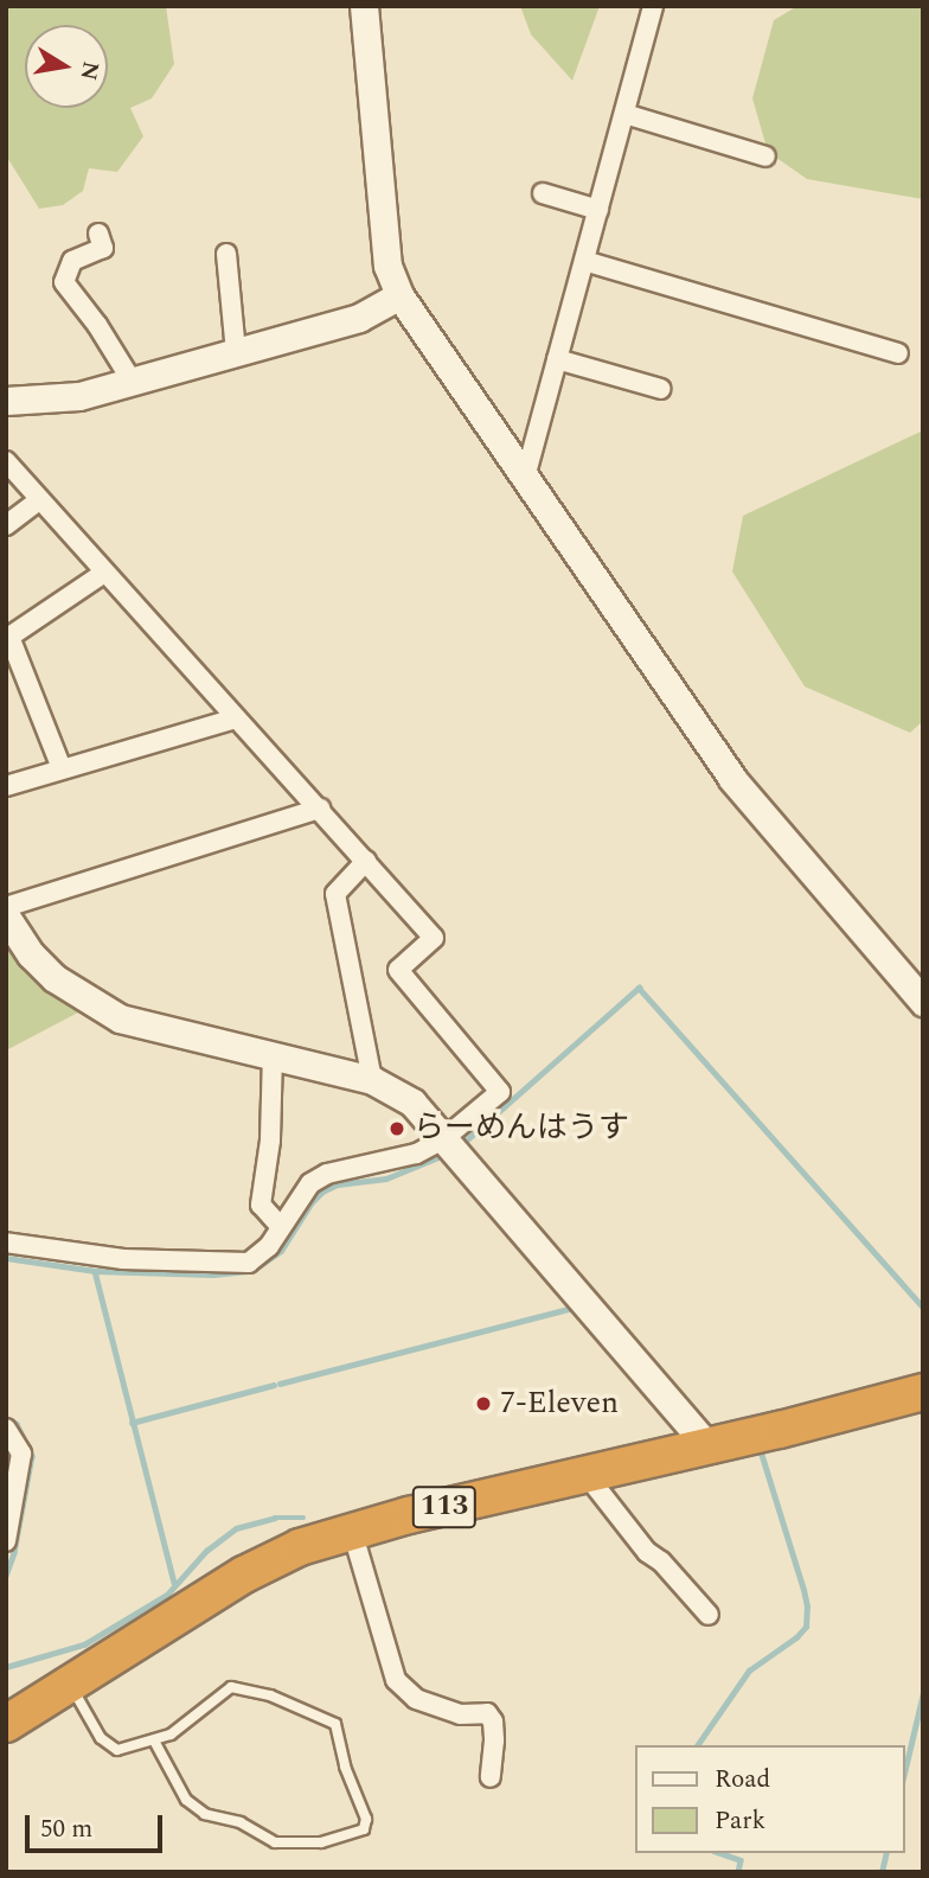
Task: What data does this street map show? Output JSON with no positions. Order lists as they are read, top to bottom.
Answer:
{
  "streets": {
    "highway": ["113"]
  },
  "places": ["らーめんはうす", "7-Eleven"],
  "legend": ["Road", "Park"],
  "scale_bar": "50 m",
  "north": "right"
}
